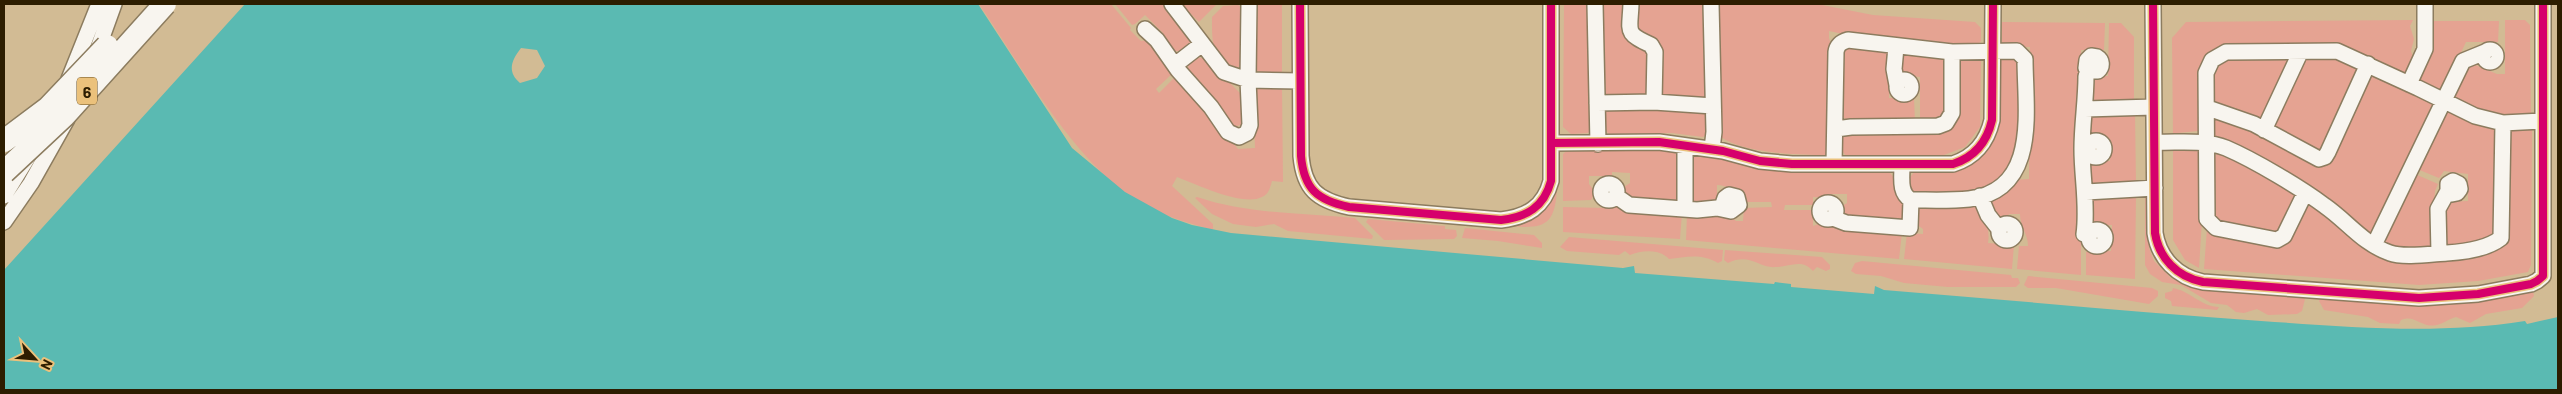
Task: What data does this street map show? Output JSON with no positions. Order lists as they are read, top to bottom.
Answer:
{
  "streets": {
    "highway": ["6"]
  },
  "north": "bottom right"
}
